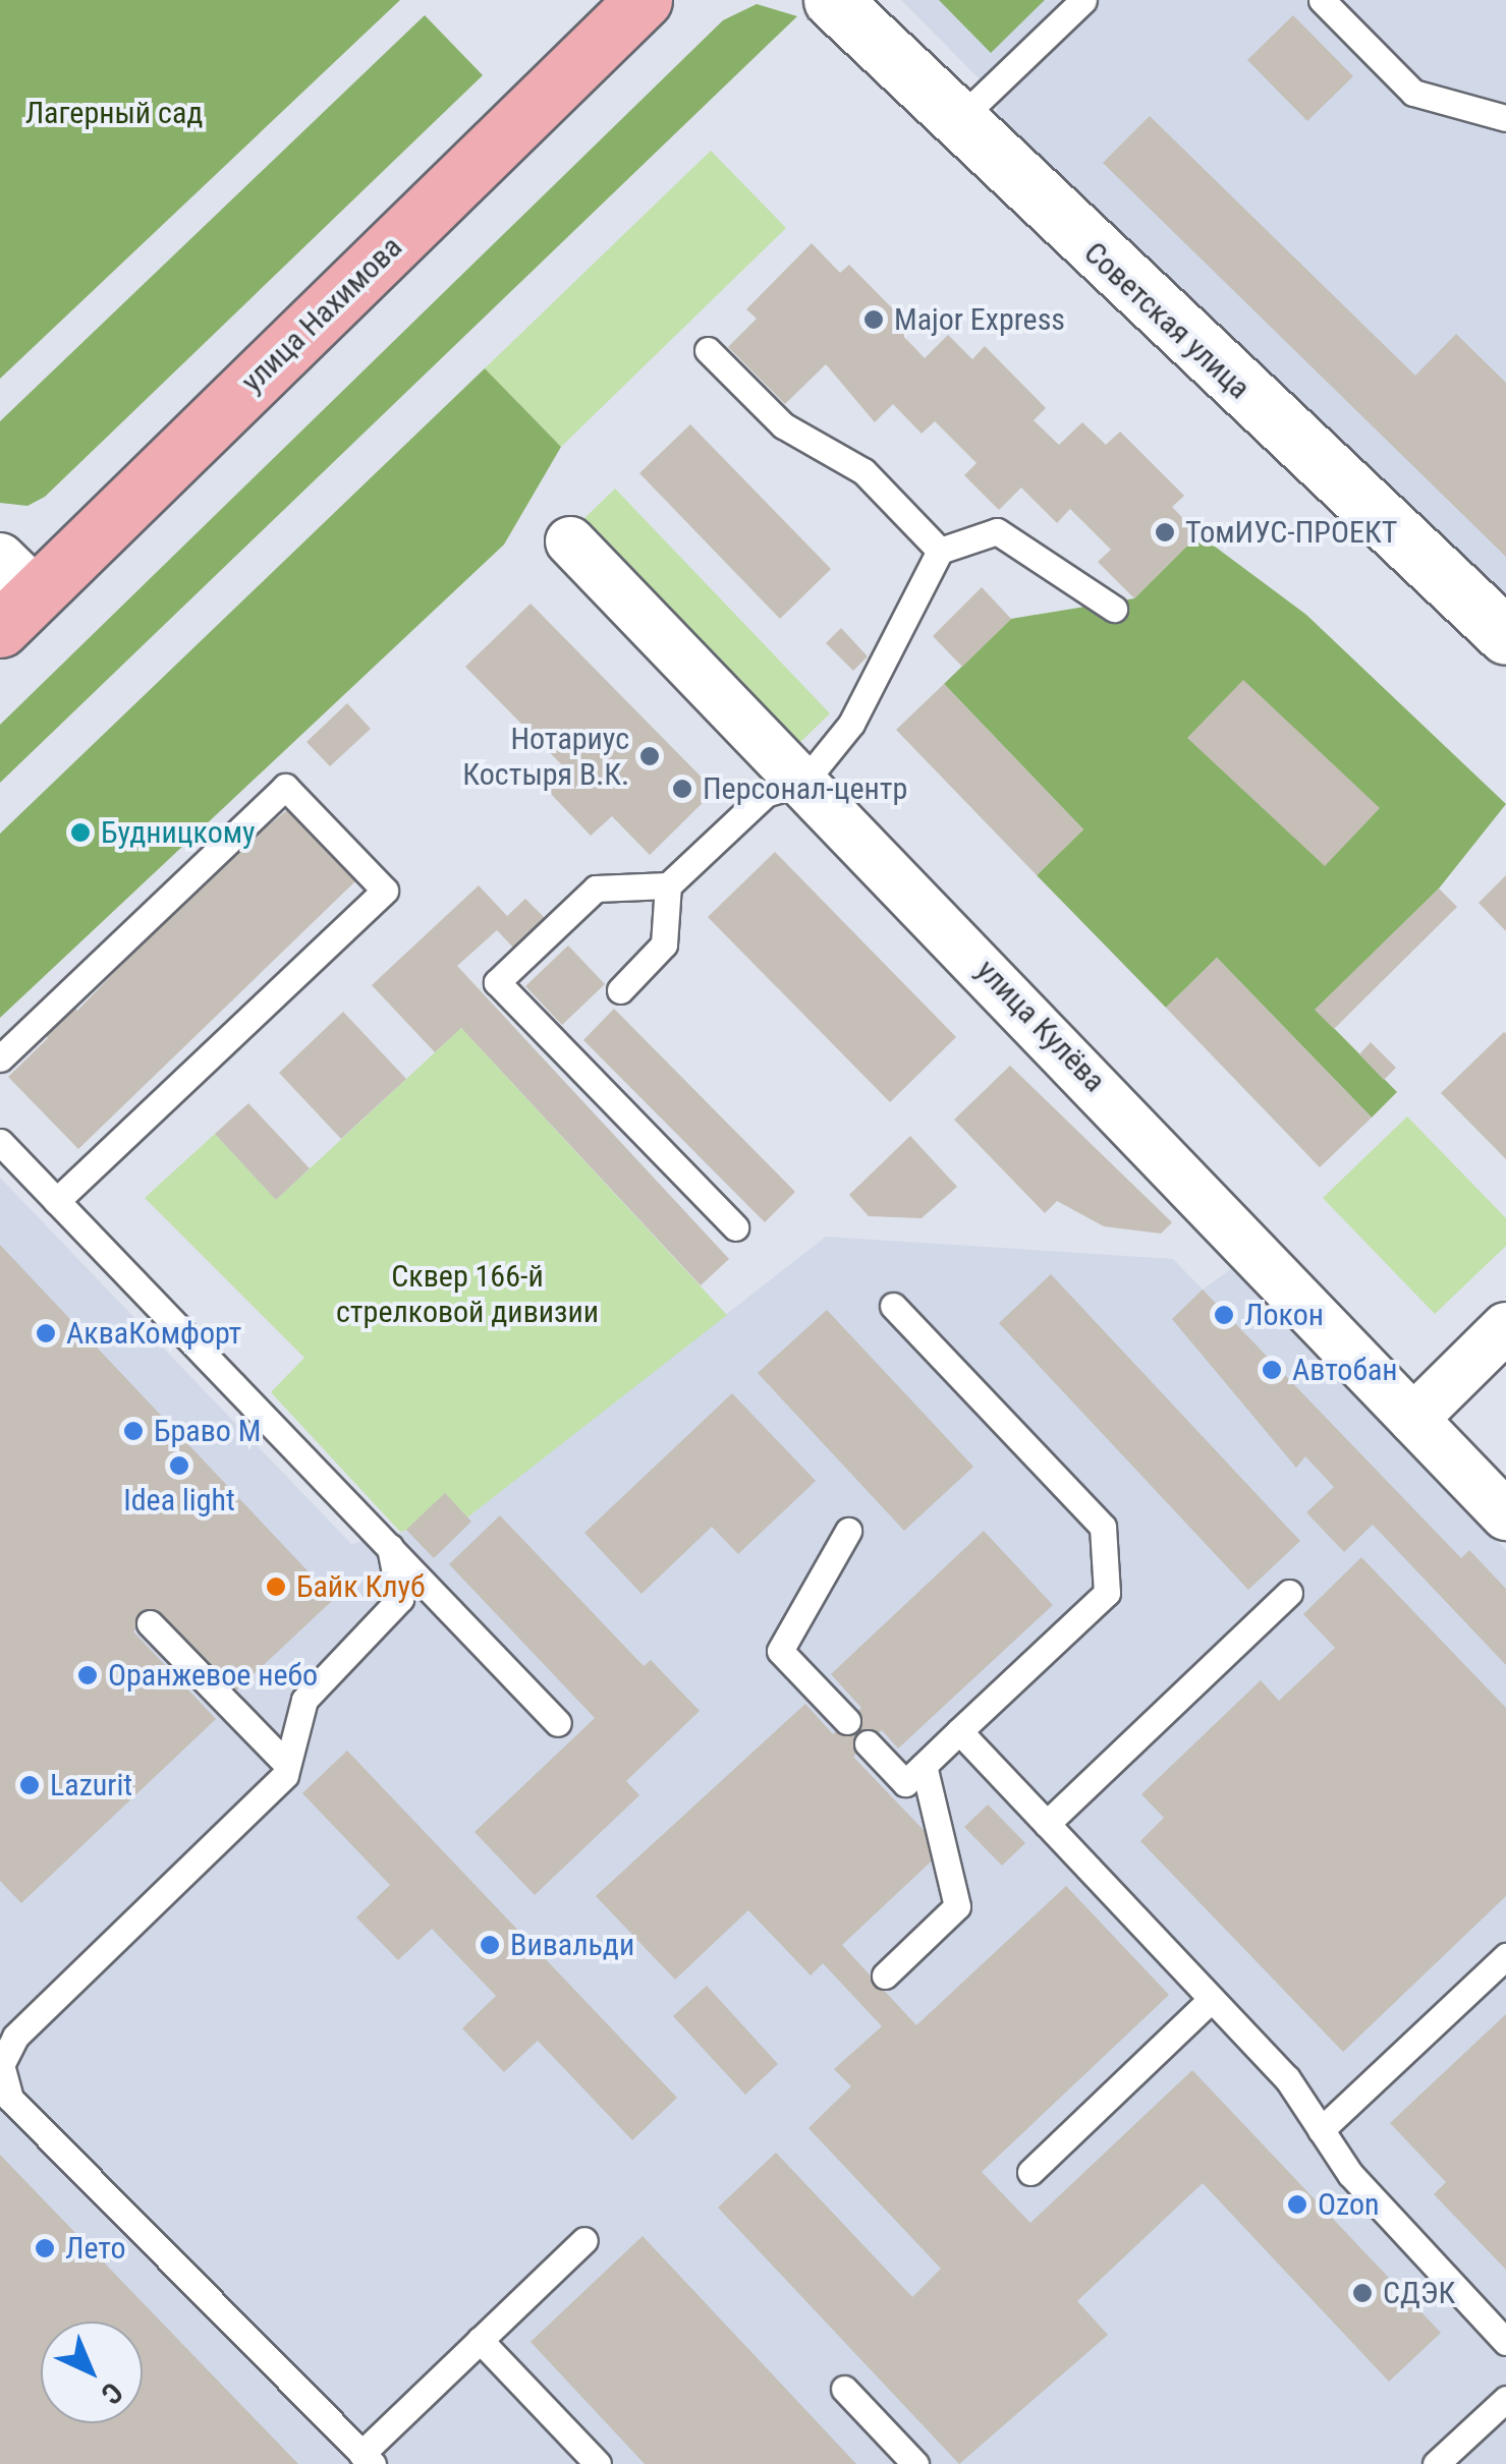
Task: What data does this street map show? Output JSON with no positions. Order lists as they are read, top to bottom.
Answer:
{
  "streets": {
    "main road": ["улица Нахимова"],
    "street": ["Советская улица", "улица Кулёва"]
  },
  "parks": ["Лагерный сад", "Сквер 166-й стрелковой дивизии"],
  "places": [
    "Major Express",
    "ТомИУС-ПРОЕКТ",
    "Нотариус Костыря В.К.",
    "Персонал-центр",
    "Будницкому",
    "Локон",
    "АкваКомфорт",
    "Автобан",
    "Браво М",
    "Idea light",
    "Байк Клуб",
    "Оранжевое небо",
    "Lazurit",
    "Вивальди",
    "Ozon",
    "Лето",
    "СДЭК"
  ],
  "north": "bottom right"
}
